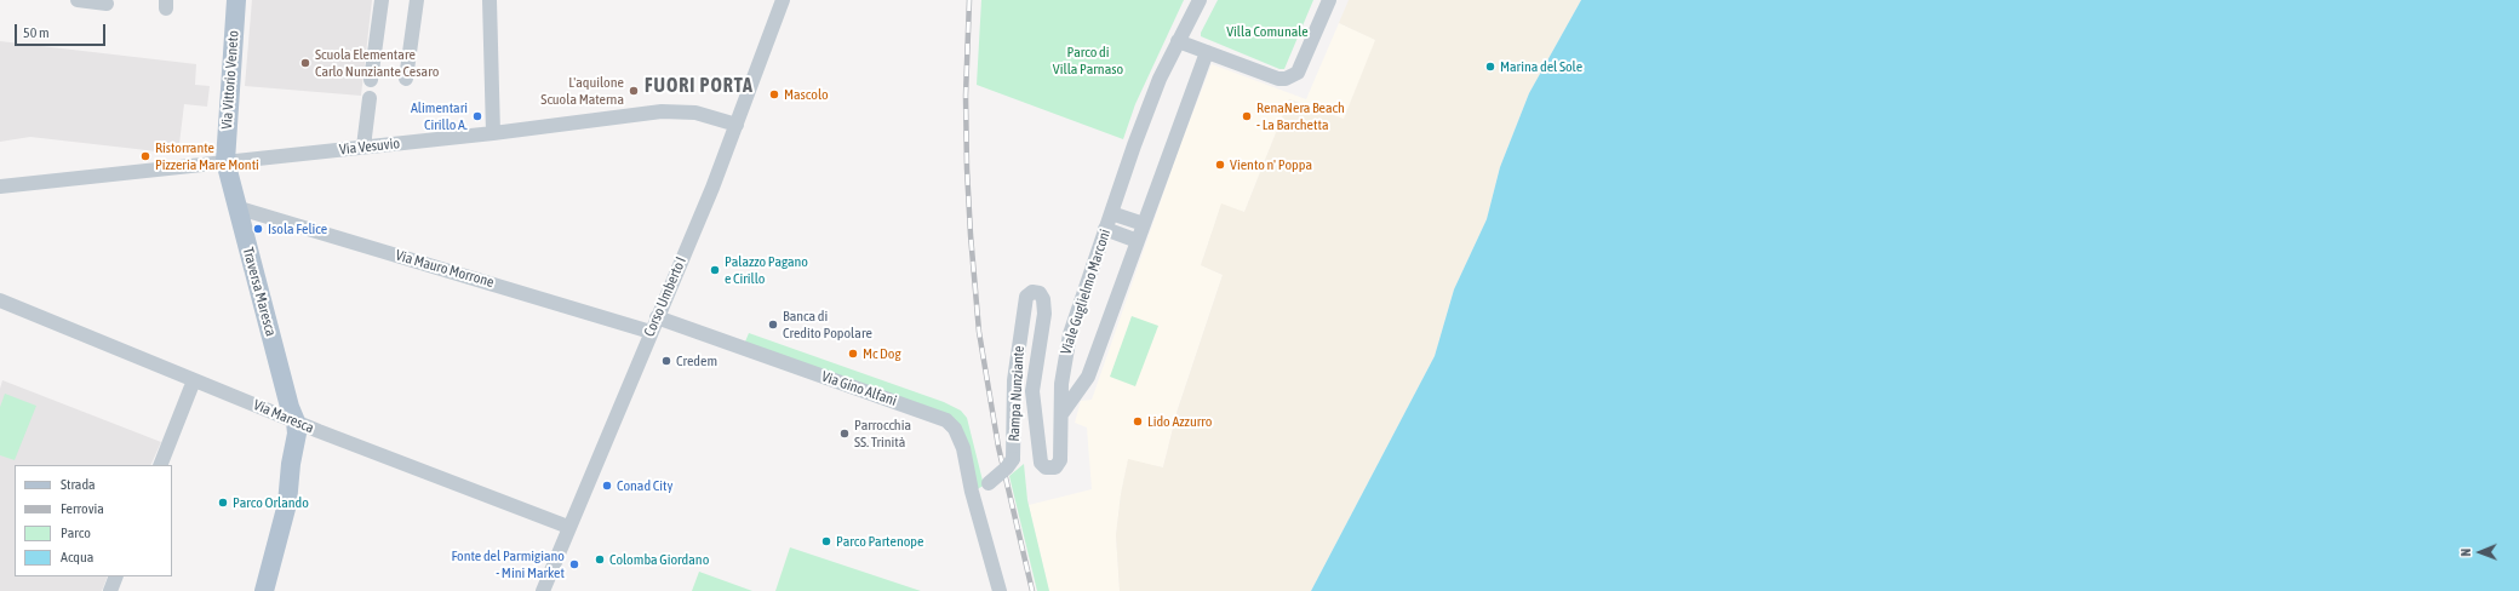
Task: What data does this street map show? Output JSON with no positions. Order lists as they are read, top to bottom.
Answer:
{
  "streets": {
    "main road": ["Via Vittorio Veneto", "Traversa Maresca"],
    "street": [
      "Via Vesuvio",
      "Via Mauro Morrone",
      "Viale Guglielmo Marconi",
      "Corso Umberto I",
      "Via Gino Alfani",
      "Rampa Nunziante",
      "Via Maresca"
    ]
  },
  "crossings": [
    ["Via Vittorio Veneto", "Via Vesuvio"],
    ["Via Vittorio Veneto", "Traversa Maresca"],
    ["Via Vesuvio", "Traversa Maresca"],
    ["Via Vesuvio", "Corso Umberto I"],
    ["Via Mauro Morrone", "Traversa Maresca"],
    ["Via Mauro Morrone", "Corso Umberto I"],
    ["Traversa Maresca", "Via Maresca"],
    ["Viale Guglielmo Marconi", "Rampa Nunziante"],
    ["Corso Umberto I", "Via Gino Alfani"],
    ["Corso Umberto I", "Via Maresca"],
    ["Via Gino Alfani", "Rampa Nunziante"]
  ],
  "districts": ["FUORI PORTA"],
  "parks": ["Villa Comunale", "Parco di Villa Parnaso"],
  "places": [
    "Scuola Elementare Carlo Nunziante Cesaro",
    "Marina del Sole",
    "L'aquilone Scuola Materna",
    "Mascolo",
    "Alimentari Cirillo A.",
    "RenaNera Beach - La Barchetta",
    "Ristorrante Pizzeria Mare Monti",
    "Viento n' Poppa",
    "Isola Felice",
    "Palazzo Pagano e Cirillo",
    "Banca di Credito Popolare",
    "Mc Dog",
    "Credem",
    "Lido Azzurro",
    "Parrocchia SS. Trinità",
    "Conad City",
    "Parco Orlando",
    "Parco Partenope",
    "Colomba Giordano",
    "Fonte del Parmigiano - Mini Market"
  ],
  "legend": [
    "Strada",
    "Ferrovia",
    "Parco",
    "Acqua"
  ],
  "scale_bar": "50 m",
  "north": "left"
}
